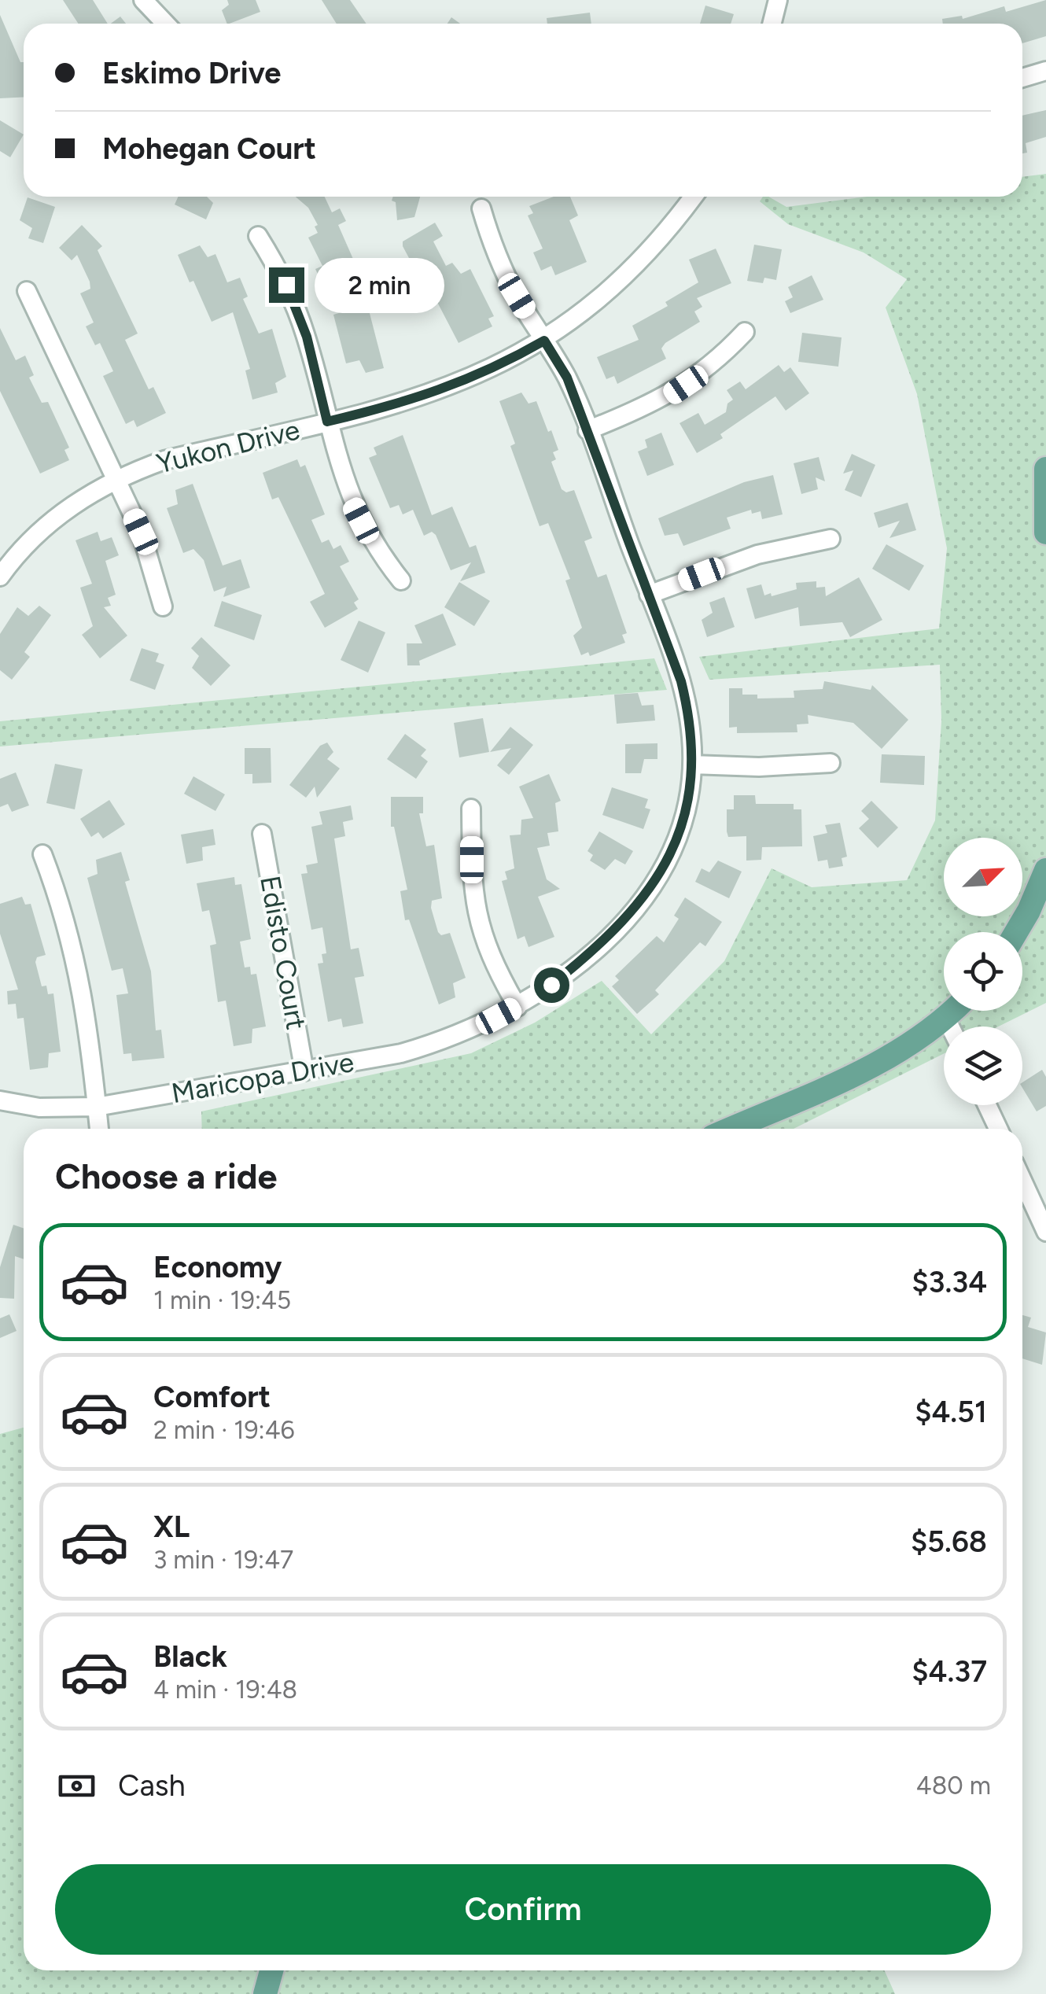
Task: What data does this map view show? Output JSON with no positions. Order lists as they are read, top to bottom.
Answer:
{
  "streets": {
    "street": ["Yukon Drive", "Edisto Court", "Maricopa Drive"]
  },
  "crossings": [
    ["Yukon Drive", "Maricopa Drive"],
    ["Edisto Court", "Maricopa Drive"]
  ],
  "north": "top right",
  "page": {
    "banner": ["Eskimo Drive", "Mohegan Court"],
    "bubble": "2 min",
    "heading": "Choose a ride",
    "list": [
      {
        "name": "Economy",
        "note": "1 min · 19:45",
        "value": "$3.34"
      },
      {
        "name": "Comfort",
        "note": "2 min · 19:46",
        "value": "$4.51"
      },
      {
        "name": "XL",
        "note": "3 min · 19:47",
        "value": "$5.68"
      },
      {
        "name": "Black",
        "note": "4 min · 19:48",
        "value": "$4.37"
      }
    ],
    "pay": ["Cash", "480 m"],
    "buttons": "Confirm"
  }
}
